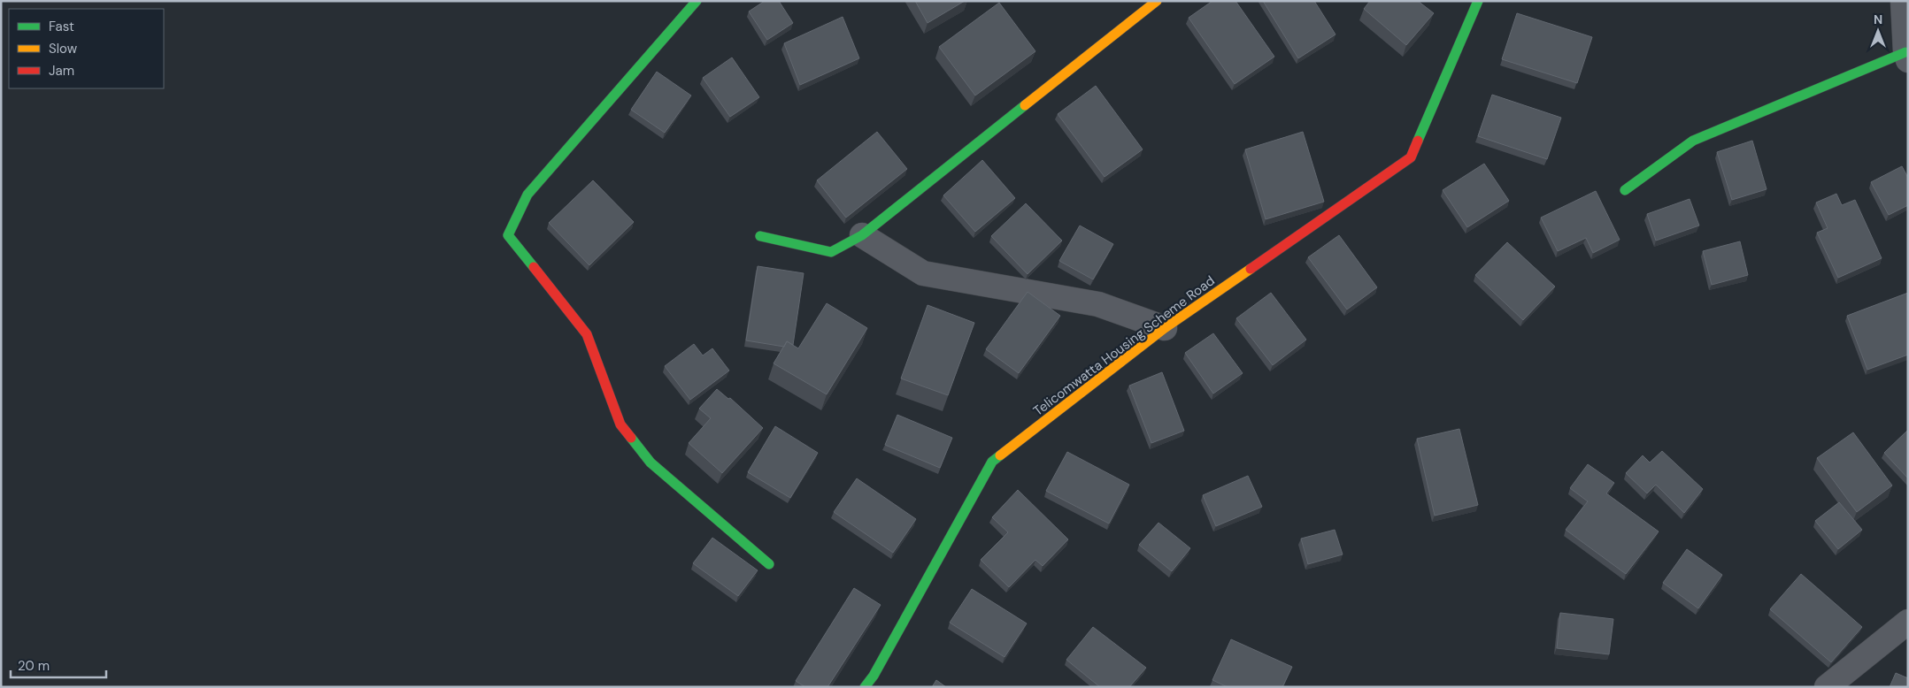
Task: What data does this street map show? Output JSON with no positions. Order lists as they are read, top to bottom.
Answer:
{
  "streets": {
    "street": ["Telicomwatta Housing Scheme Road"]
  },
  "legend": ["Fast", "Slow", "Jam"],
  "scale_bar": "20 m",
  "north": "top"
}
